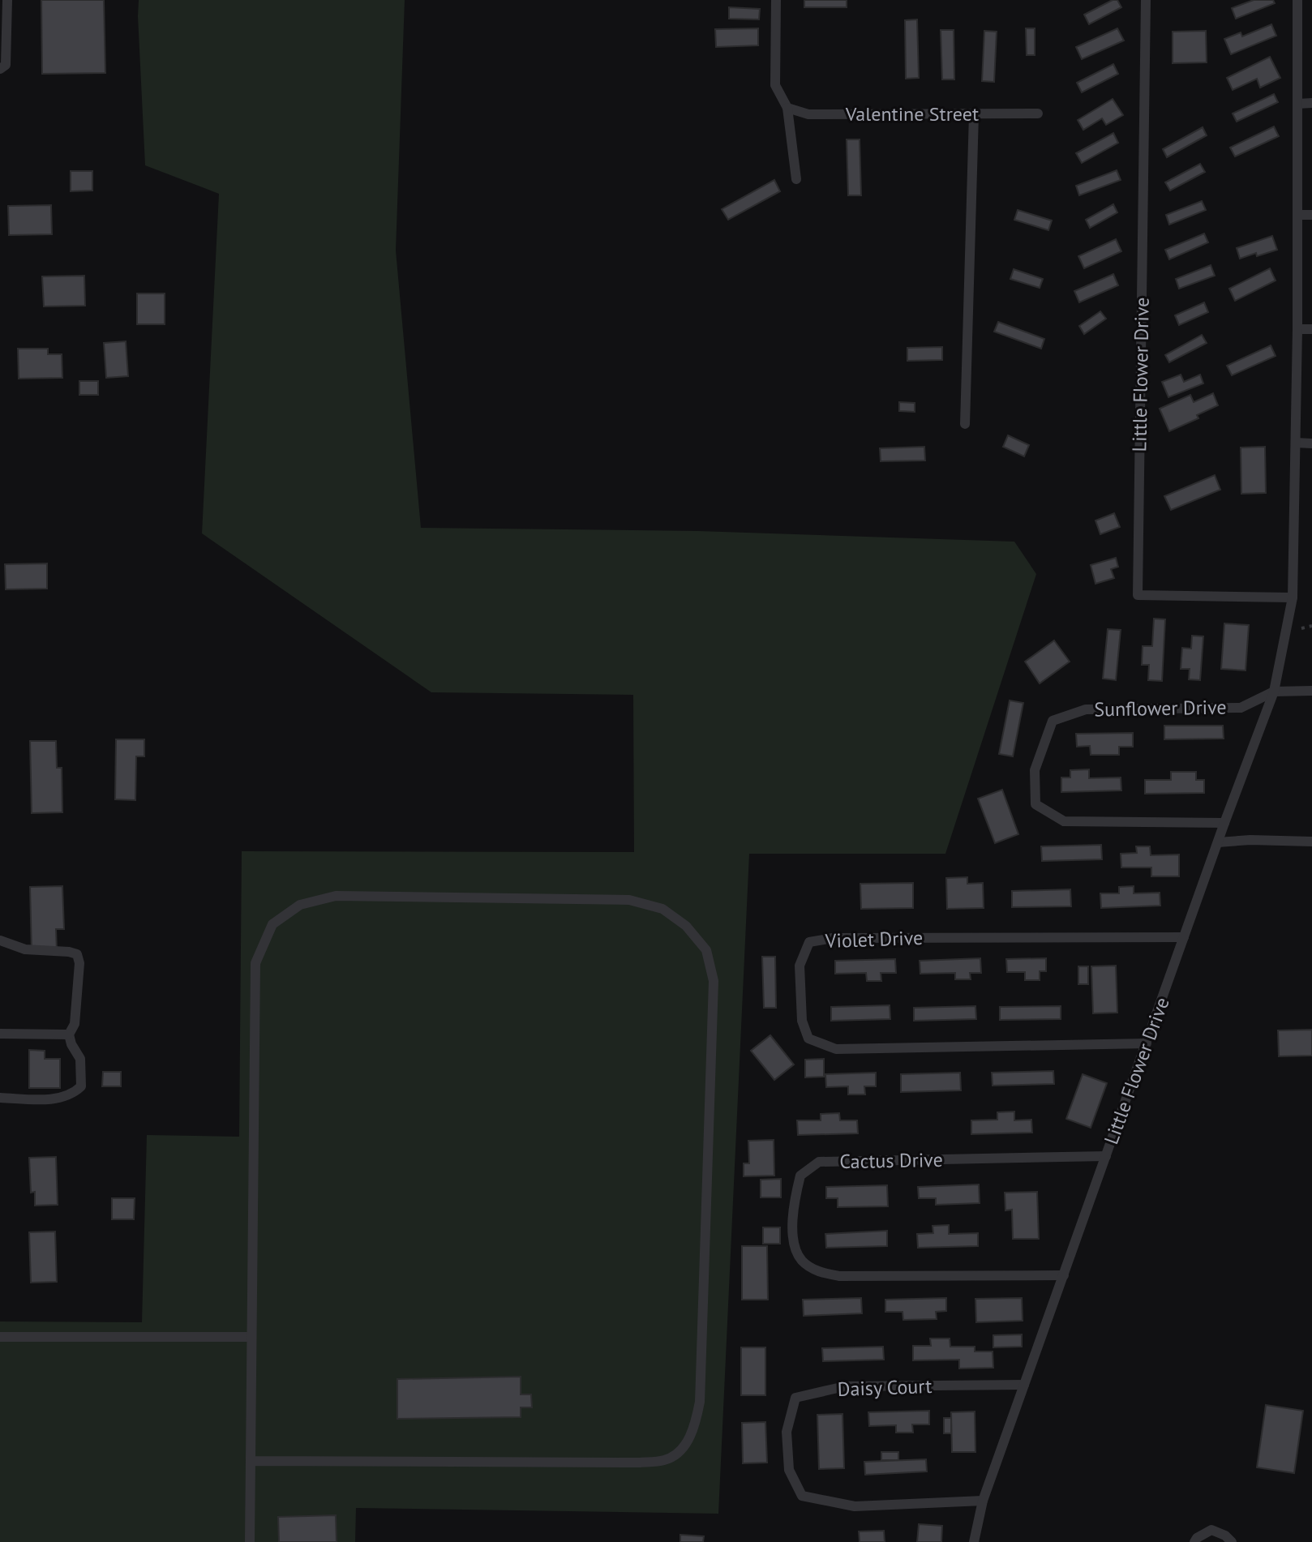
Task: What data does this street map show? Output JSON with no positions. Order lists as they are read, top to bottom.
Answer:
{
  "streets": {
    "lane": [
      "Valentine Street",
      "Little Flower Drive",
      "Sunflower Drive",
      "Violet Drive",
      "Cactus Drive",
      "Daisy Court"
    ]
  },
  "crossings": [
    ["Little Flower Drive", "Sunflower Drive"],
    ["Little Flower Drive", "Violet Drive"],
    ["Little Flower Drive", "Cactus Drive"],
    ["Little Flower Drive", "Daisy Court"]
  ]
}
